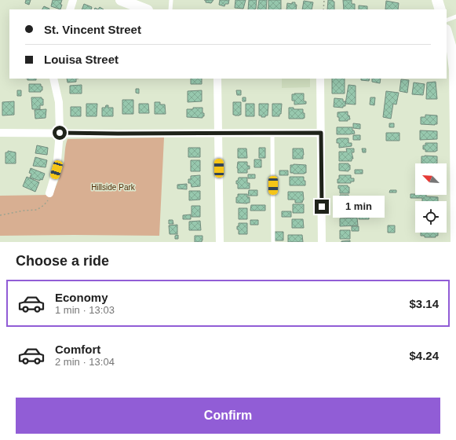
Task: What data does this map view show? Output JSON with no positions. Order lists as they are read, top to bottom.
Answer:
{
  "parks": ["Hillside Park"],
  "north": "top left",
  "page": {
    "banner": ["St. Vincent Street", "Louisa Street"],
    "bubble": "1 min",
    "heading": "Choose a ride",
    "list": [
      {
        "name": "Economy",
        "note": "1 min · 13:03",
        "value": "$3.14"
      },
      {
        "name": "Comfort",
        "note": "2 min · 13:04",
        "value": "$4.24"
      }
    ],
    "buttons": "Confirm"
  }
}
